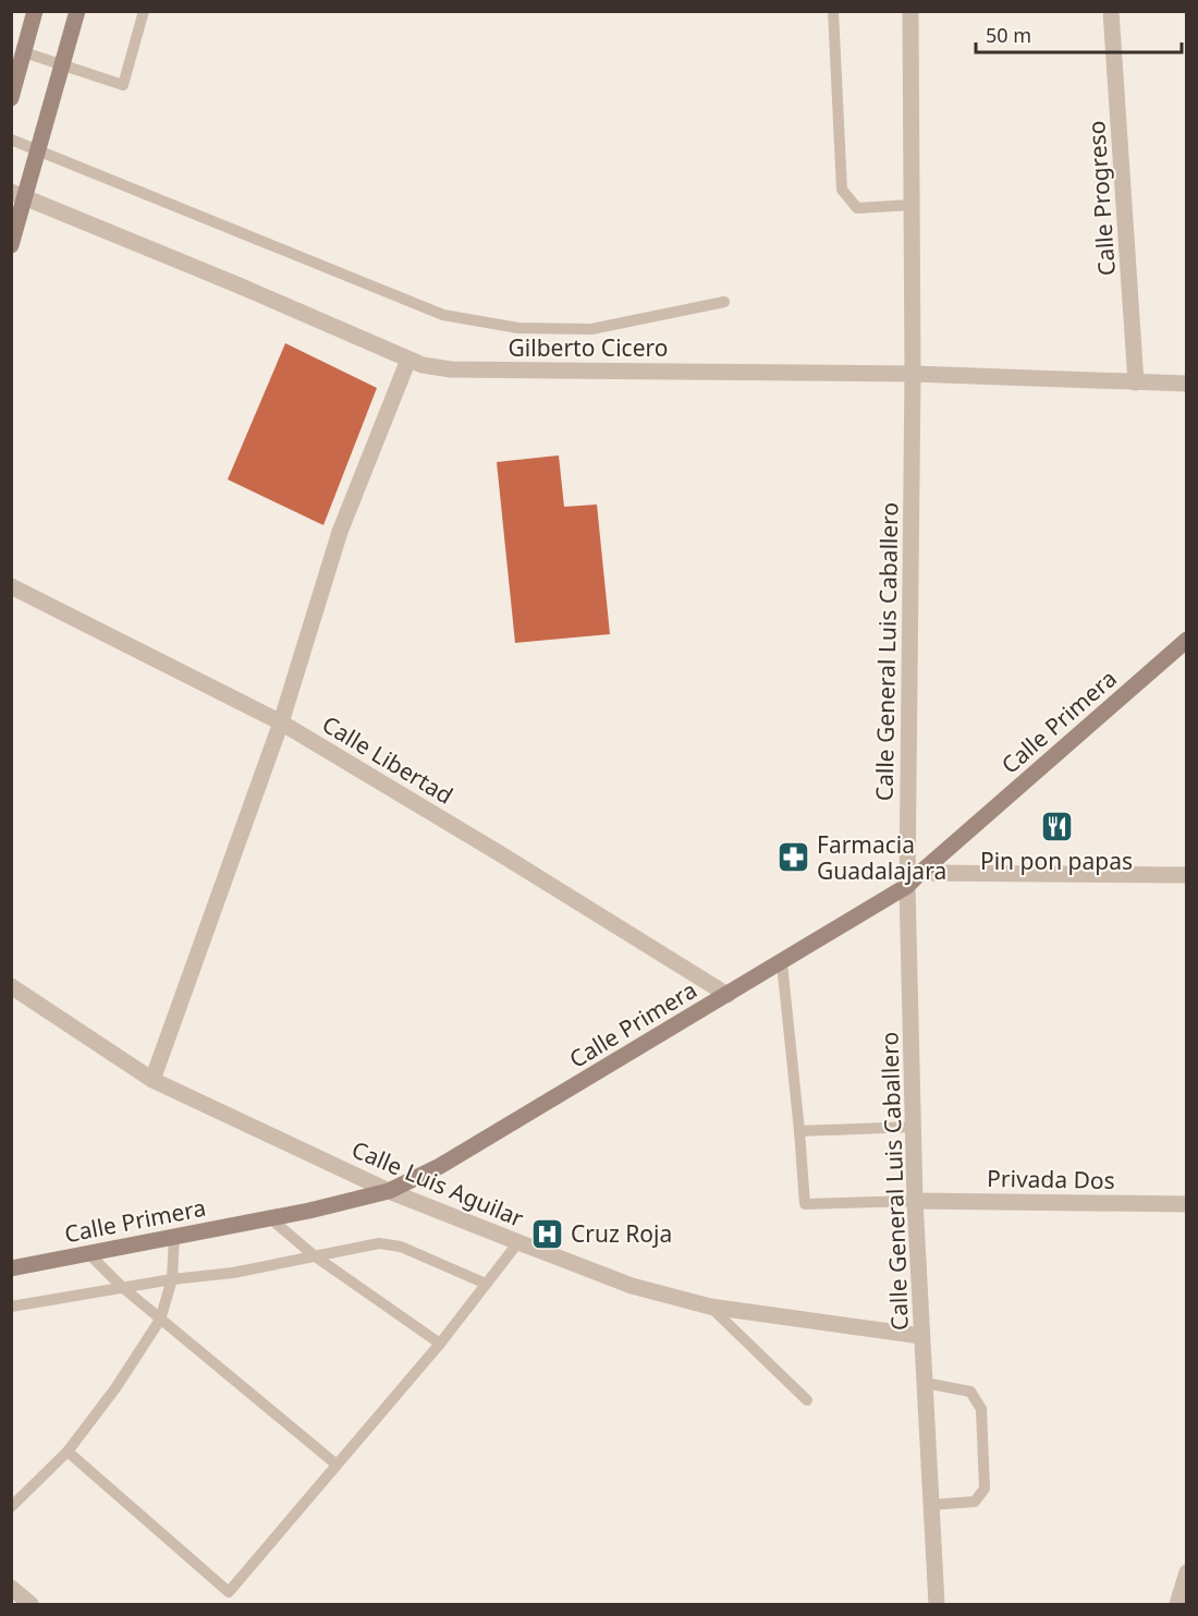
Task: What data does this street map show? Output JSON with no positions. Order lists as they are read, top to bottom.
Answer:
{
  "streets": {
    "street": [
      "Calle Progreso",
      "Gilberto Cicero",
      "Calle General Luis Caballero",
      "Calle Primera",
      "Calle Libertad",
      "Privada Dos",
      "Calle Luis Aguilar"
    ]
  },
  "crossings": [
    ["Calle Progreso", "Gilberto Cicero"],
    ["Gilberto Cicero", "Calle General Luis Caballero"],
    ["Calle General Luis Caballero", "Calle Primera"],
    ["Calle General Luis Caballero", "Privada Dos"],
    ["Calle General Luis Caballero", "Calle Luis Aguilar"],
    ["Calle Primera", "Calle Libertad"],
    ["Calle Primera", "Calle Luis Aguilar"]
  ],
  "places": {
    "restaurant": ["Pin pon papas"],
    "pharmacy": ["Farmacia Guadalajara"],
    "hospital": ["Cruz Roja"]
  },
  "scale_bar": "50 m"
}
